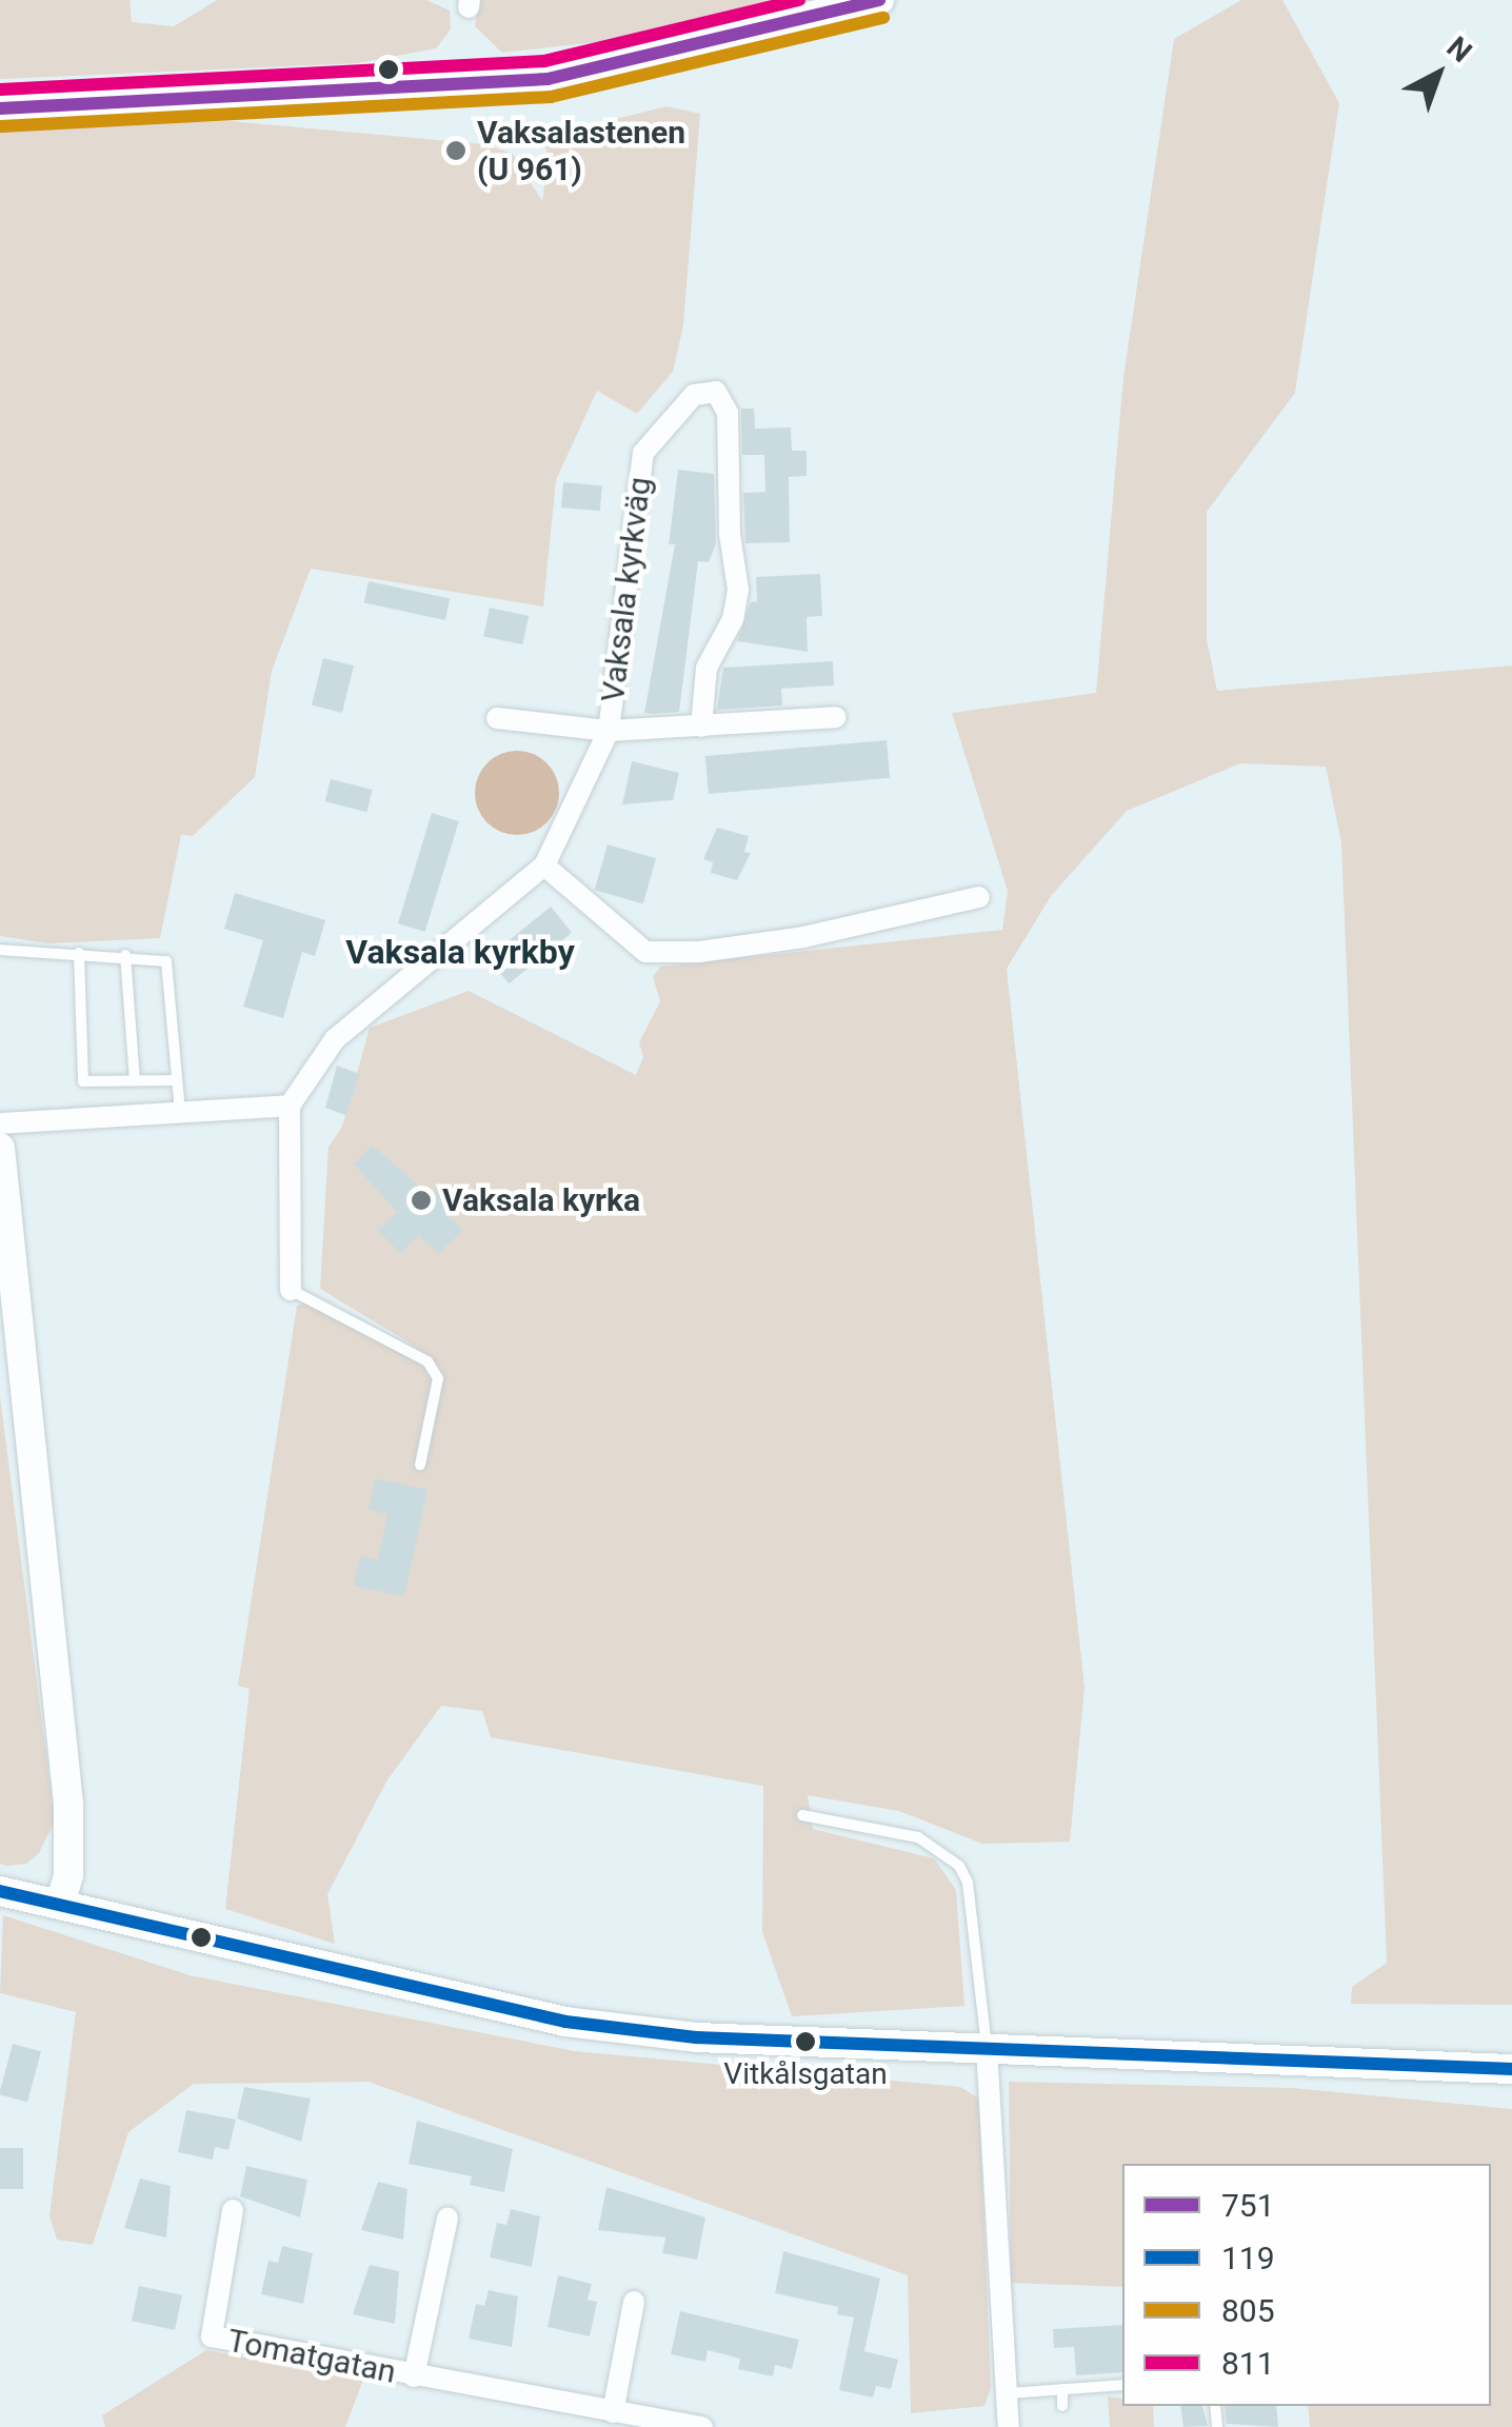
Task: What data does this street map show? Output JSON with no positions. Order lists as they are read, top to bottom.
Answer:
{
  "streets": {
    "street": ["Vaksala kyrkväg", "Tomatgatan"]
  },
  "districts": ["Vaksala kyrkby"],
  "places": ["Vaksalastenen (U 961)", "Vaksala kyrka", "Vitkålsgatan"],
  "lines": [
    "transit line 751",
    "transit line 811",
    "transit line 805",
    "transit line 119"
  ],
  "legend": [
    "751",
    "119",
    "805",
    "811"
  ],
  "north": "top right"
}
